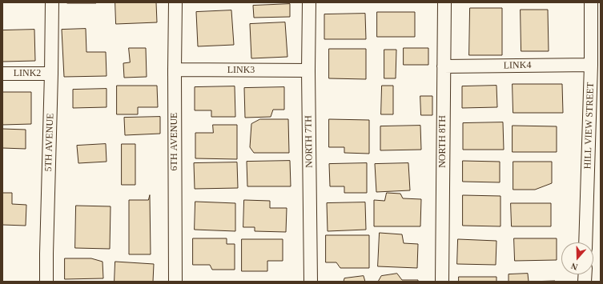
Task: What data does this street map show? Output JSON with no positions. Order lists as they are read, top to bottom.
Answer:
{
  "streets": {
    "street": [
      "LINK4",
      "LINK3",
      "LINK2",
      "HILL VIEW STREET",
      "6TH AVENUE",
      "NORTH 7TH",
      "NORTH 8TH",
      "5TH AVENUE"
    ]
  },
  "crossings": [
    ["LINK4", "HILL VIEW STREET"],
    ["LINK4", "NORTH 8TH"],
    ["LINK3", "6TH AVENUE"],
    ["LINK3", "NORTH 7TH"],
    ["LINK2", "5TH AVENUE"]
  ],
  "north": "bottom"
}
